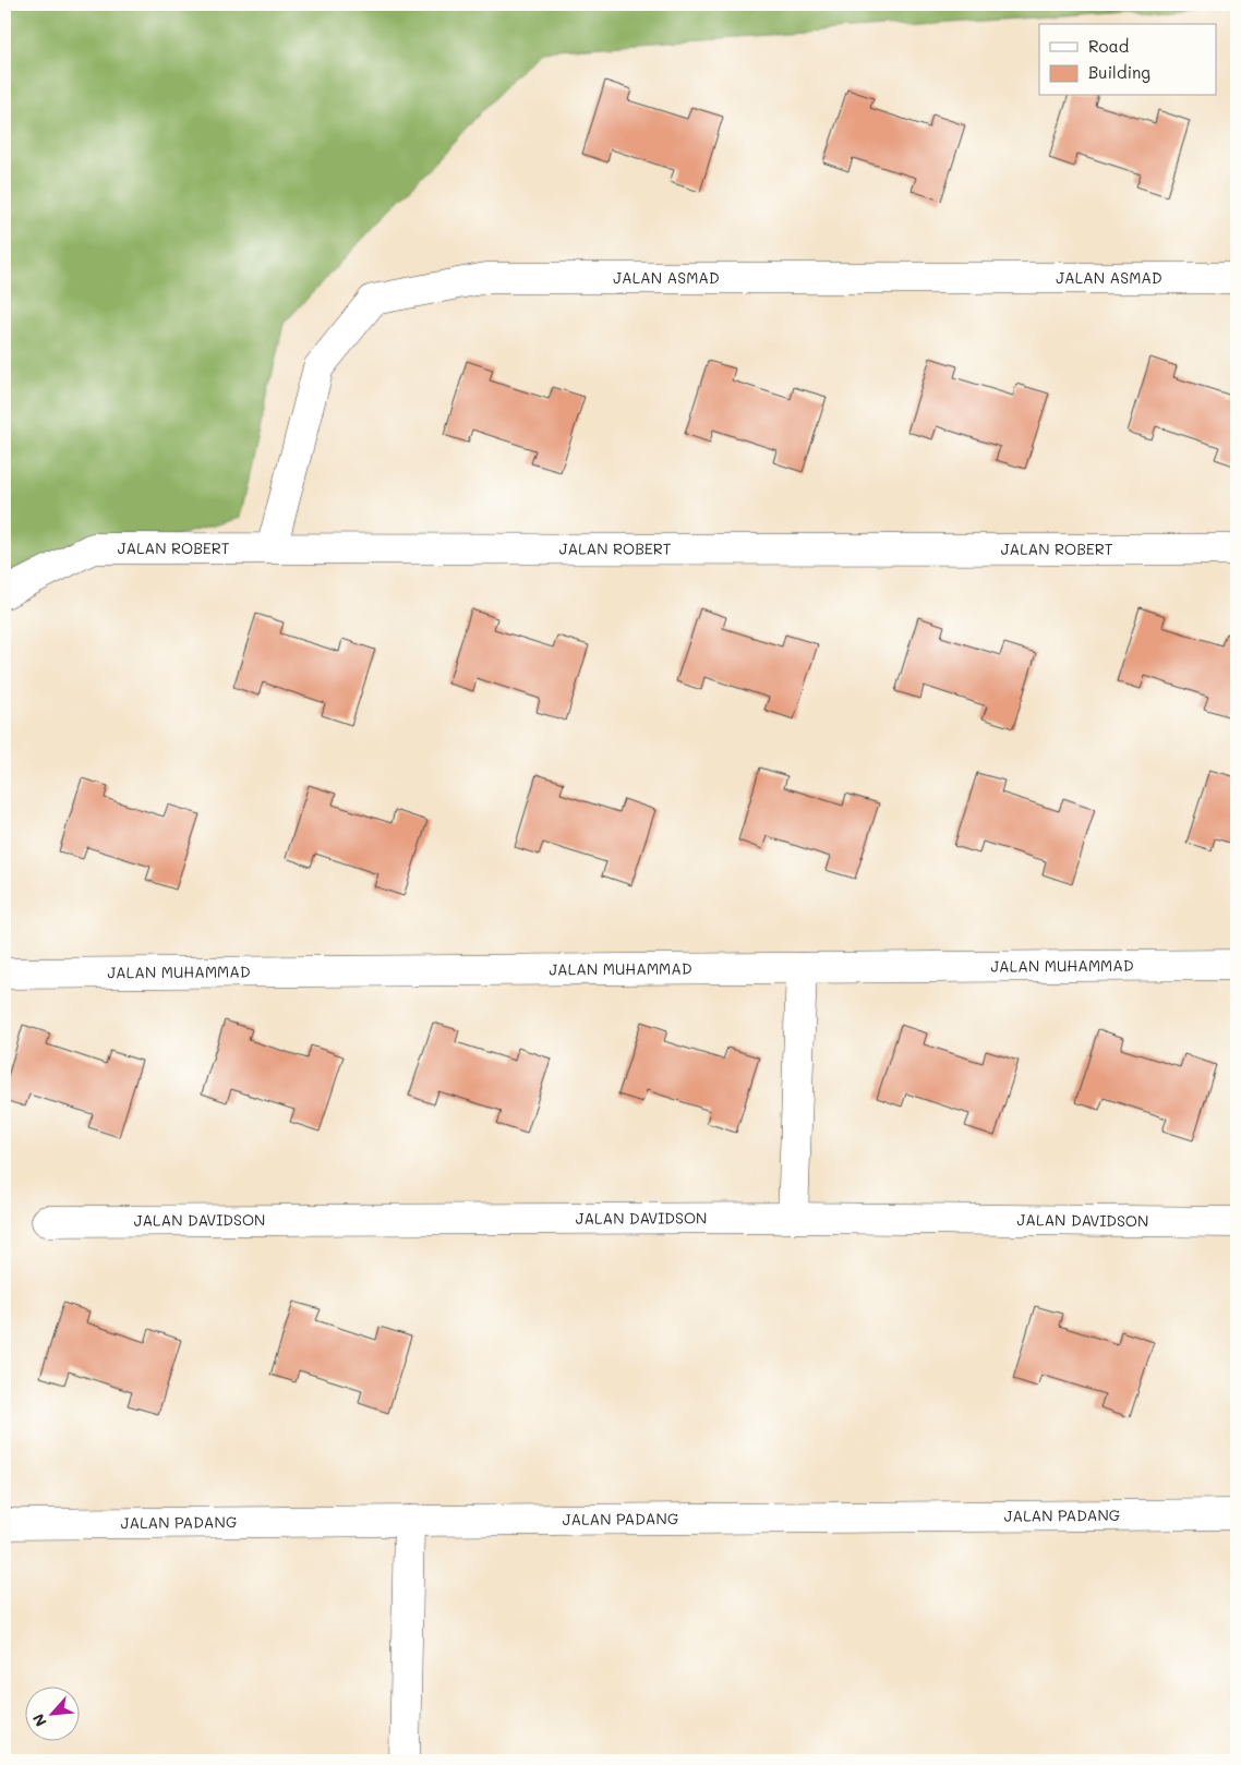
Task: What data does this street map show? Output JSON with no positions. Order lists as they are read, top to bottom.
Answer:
{
  "streets": {
    "street": [
      "JALAN ASMAD",
      "JALAN ROBERT",
      "JALAN MUHAMMAD",
      "JALAN DAVIDSON",
      "JALAN PADANG"
    ]
  },
  "crossings": [
    ["JALAN ASMAD", "JALAN ROBERT"]
  ],
  "legend": ["Road", "Building"],
  "north": "bottom left"
}
